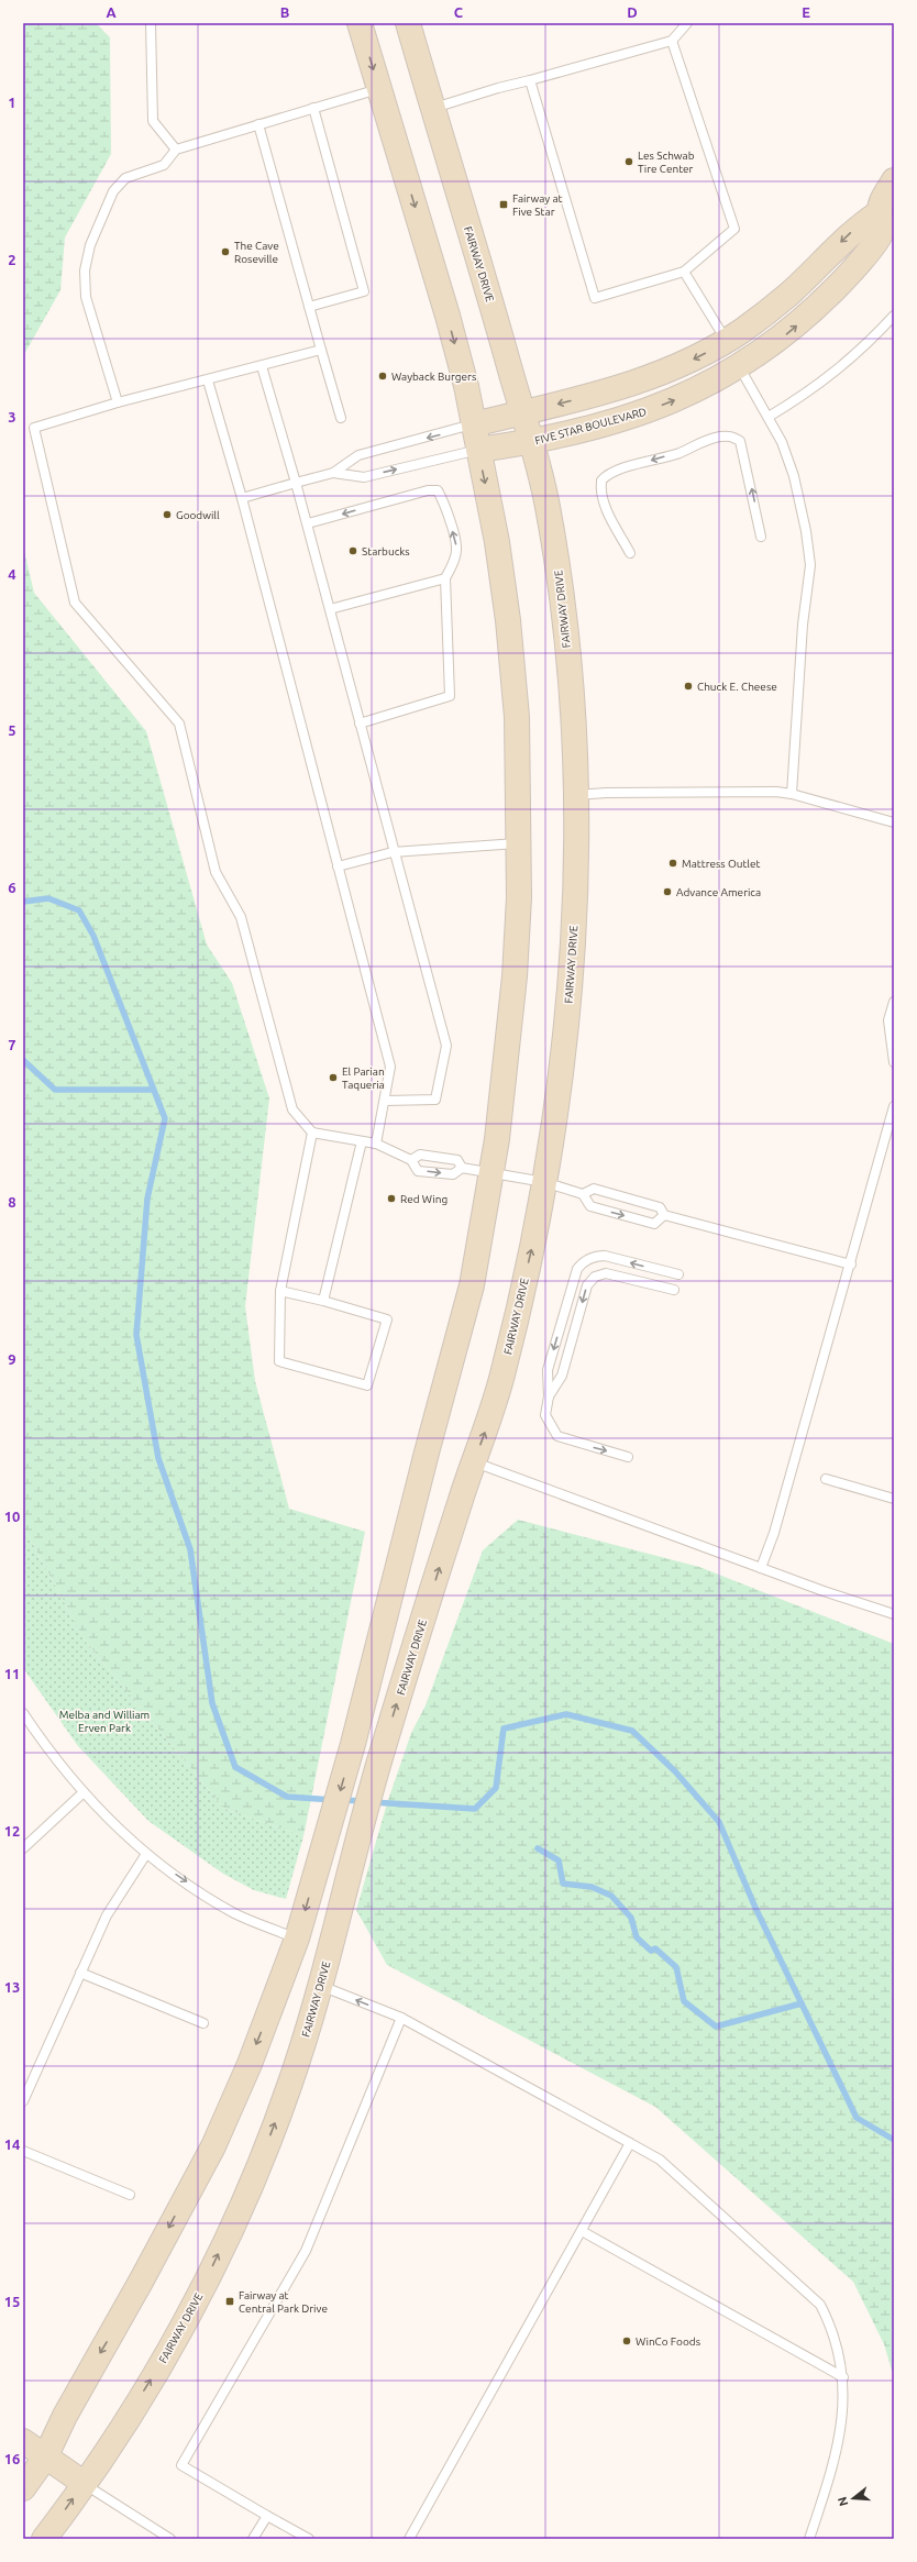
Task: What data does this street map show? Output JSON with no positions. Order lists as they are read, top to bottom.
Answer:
{
  "streets": {
    "main road": ["FAIRWAY DRIVE", "FIVE STAR BOULEVARD"]
  },
  "crossings": [
    ["FAIRWAY DRIVE", "FIVE STAR BOULEVARD"]
  ],
  "parks": ["Melba and William Erven Park"],
  "places": {
    "other": [
      "Les Schwab Tire Center",
      "The Cave Roseville",
      "Wayback Burgers",
      "Goodwill",
      "Starbucks",
      "Chuck E. Cheese",
      "Mattress Outlet",
      "Advance America",
      "El Parian Taqueria",
      "Red Wing",
      "WinCo Foods"
    ],
    "transit": ["Fairway at Five Star", "Fairway at Central Park Drive"]
  },
  "north": "left",
  "grid": {
    "columns": [
      "A",
      "B",
      "C",
      "D",
      "E"
    ],
    "rows": [
      "1",
      "2",
      "3",
      "4",
      "5",
      "6",
      "7",
      "8",
      "9",
      "10",
      "11",
      "12",
      "13",
      "14",
      "15",
      "16"
    ]
  }
}
